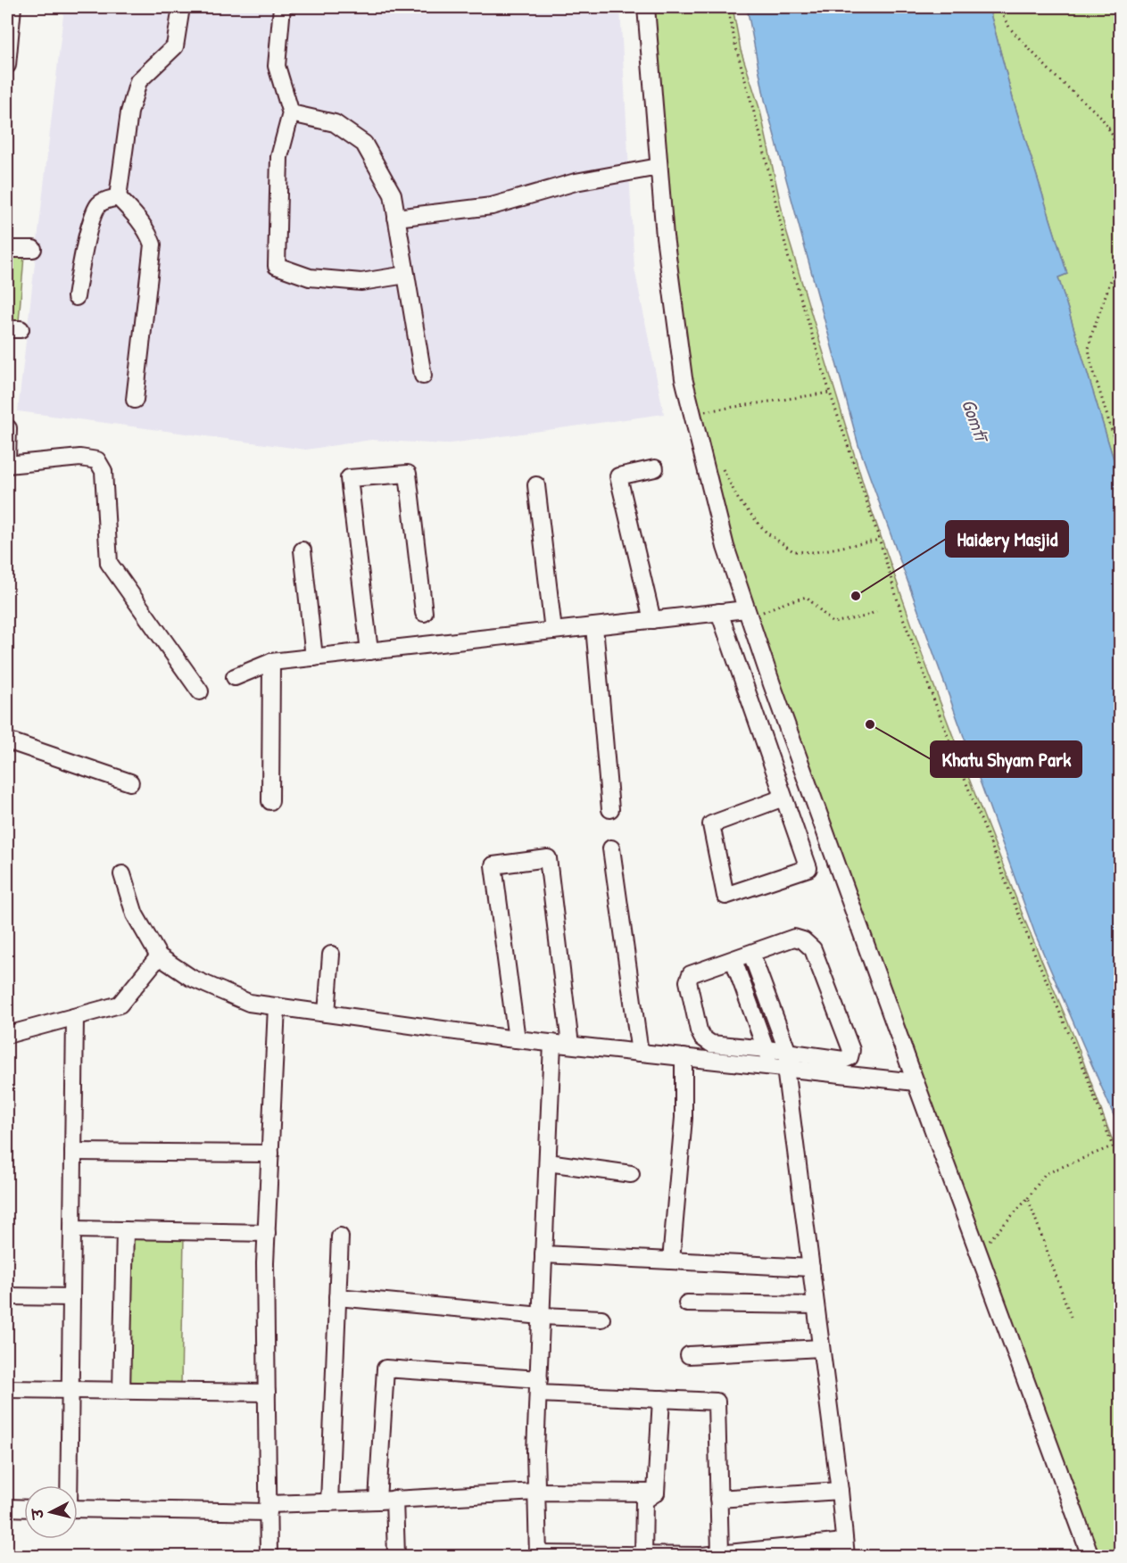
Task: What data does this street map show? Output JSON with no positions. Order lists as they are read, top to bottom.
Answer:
{
  "water": ["Gomtī"],
  "places": ["Haidery Masjid", "Khatu Shyam Park"],
  "north": "left"
}
